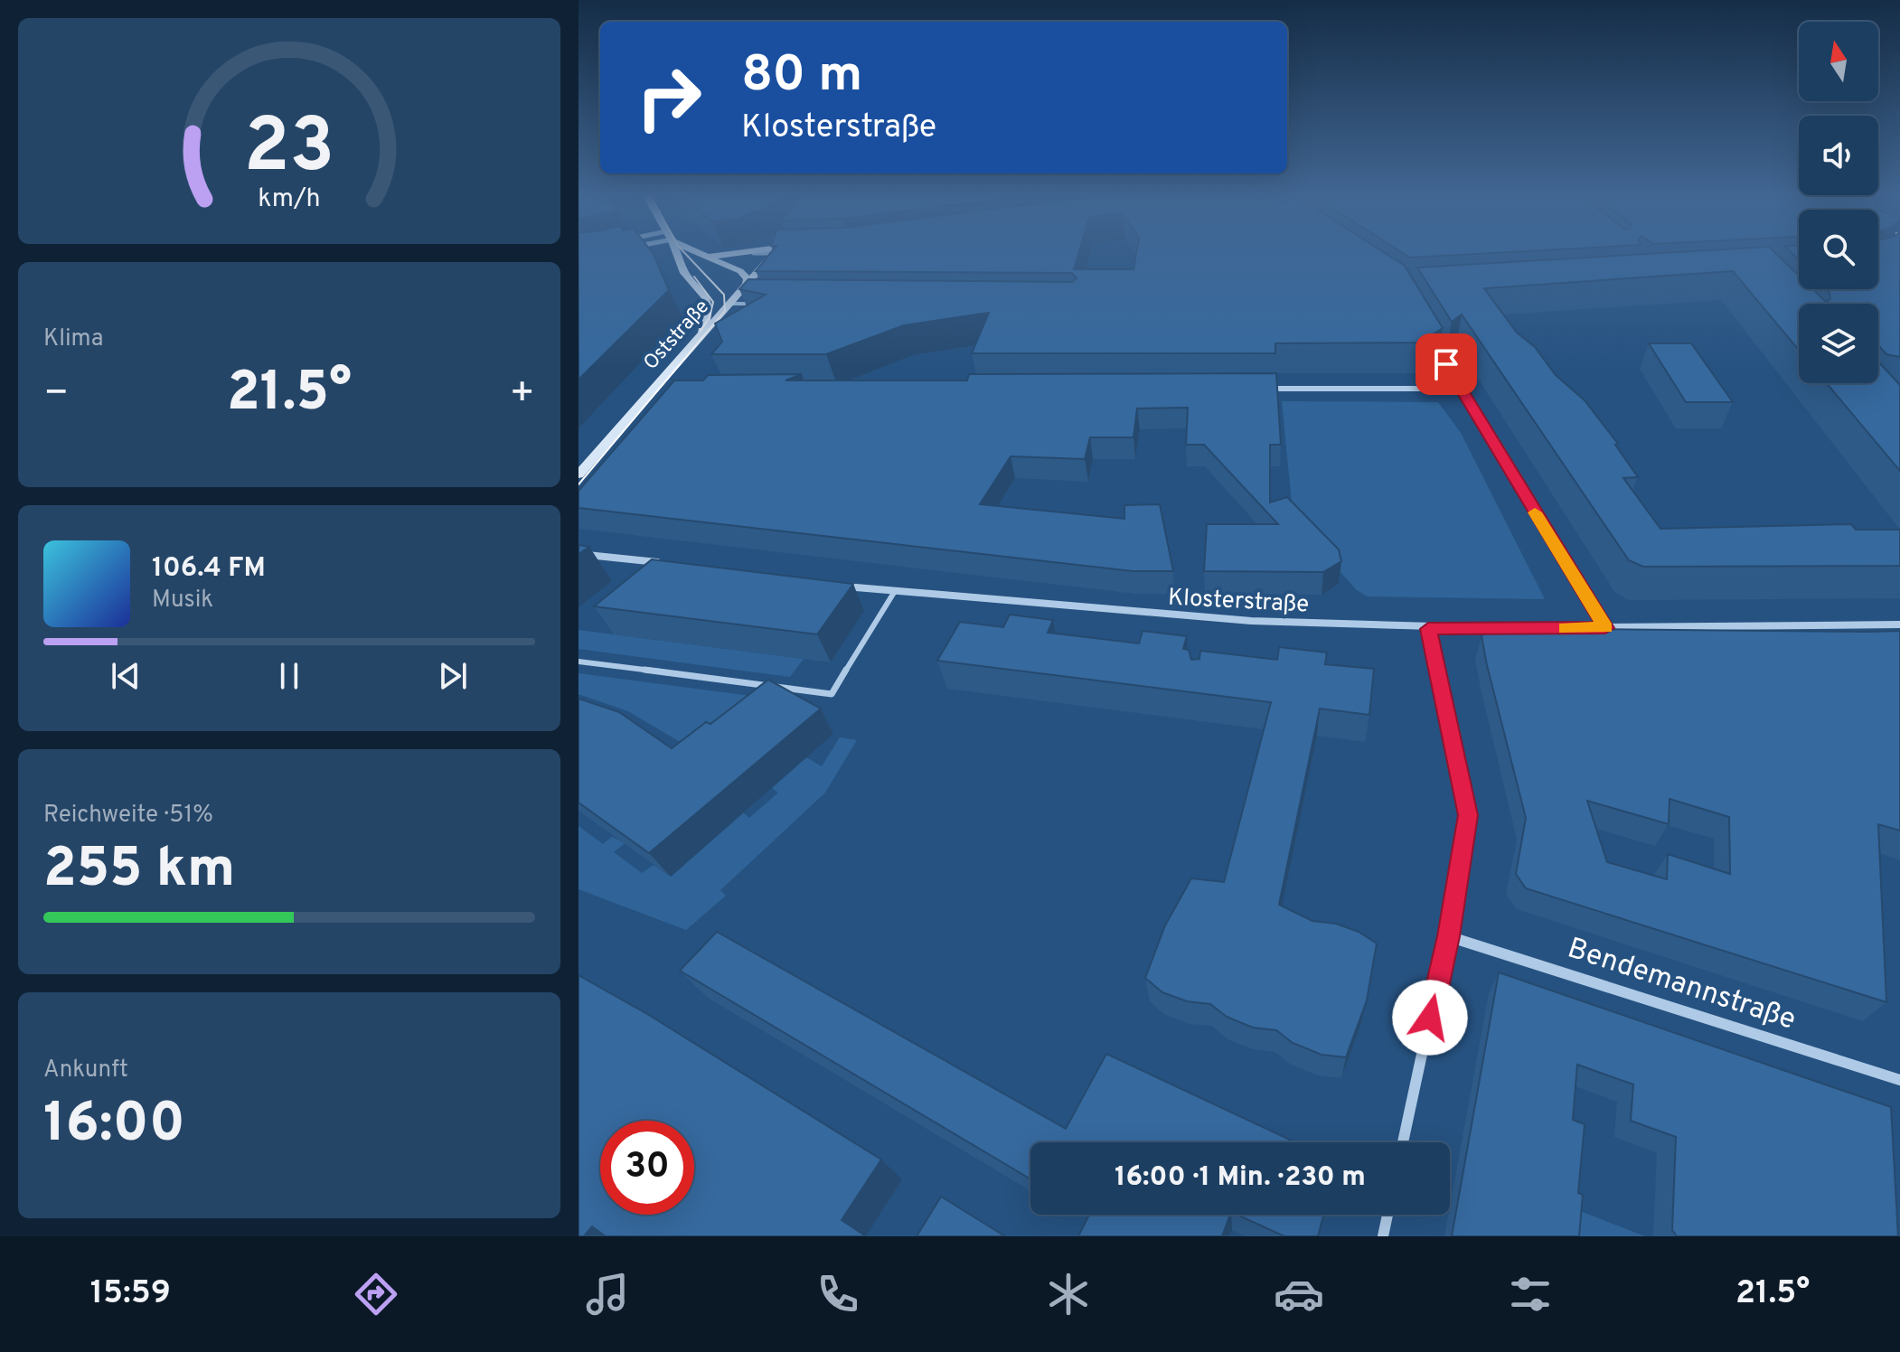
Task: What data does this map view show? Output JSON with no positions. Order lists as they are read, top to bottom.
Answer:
{
  "streets": {
    "main road": ["Oststraße"],
    "street": ["Klosterstraße", "Bendemannstraße"]
  },
  "north": "top",
  "page": {
    "turn": ["80 m", "Klosterstraße"],
    "tile": [
      "Klima",
      ["Reichweite · 51%", "255 km"],
      ["Ankunft", "16:00"]
    ],
    "heat": ["−", "21.5°", "+"],
    "song": ["106.4 FM", "Musik"],
    "limit": "30",
    "trip": "16:00 · 1 Min. · 230 m",
    "tabs": ["15:59", "21.5°"],
    "gauge": ["23", "km/h"]
  }
}
